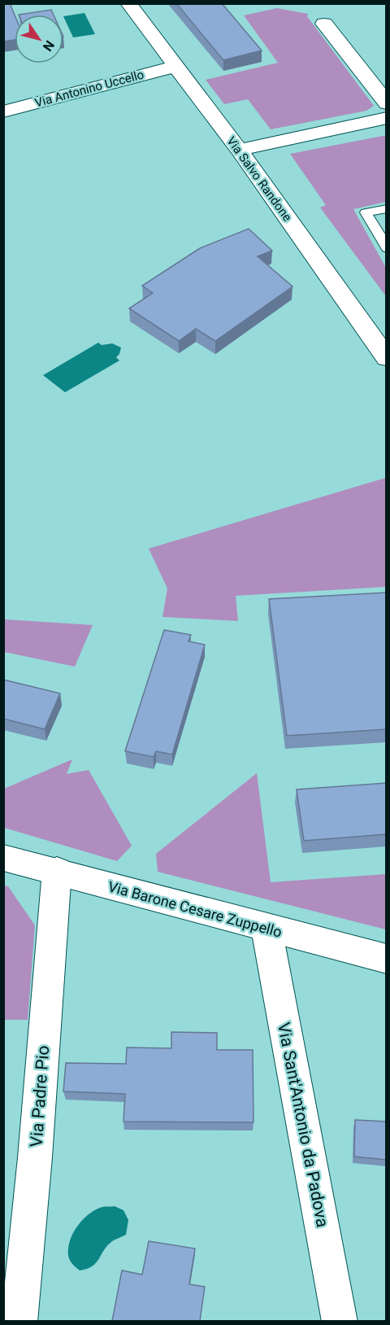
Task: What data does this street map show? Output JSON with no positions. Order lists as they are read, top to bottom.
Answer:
{
  "streets": {
    "street": [
      "Via Antonino Uccello",
      "Via Salvo Randone",
      "Via Barone Cesare Zuppello",
      "Via Padre Pio",
      "Via Sant'Antonio da Padova"
    ]
  },
  "crossings": [
    ["Via Antonino Uccello", "Via Salvo Randone"],
    ["Via Barone Cesare Zuppello", "Via Padre Pio"],
    ["Via Barone Cesare Zuppello", "Via Sant'Antonio da Padova"]
  ],
  "north": "bottom right"
}
